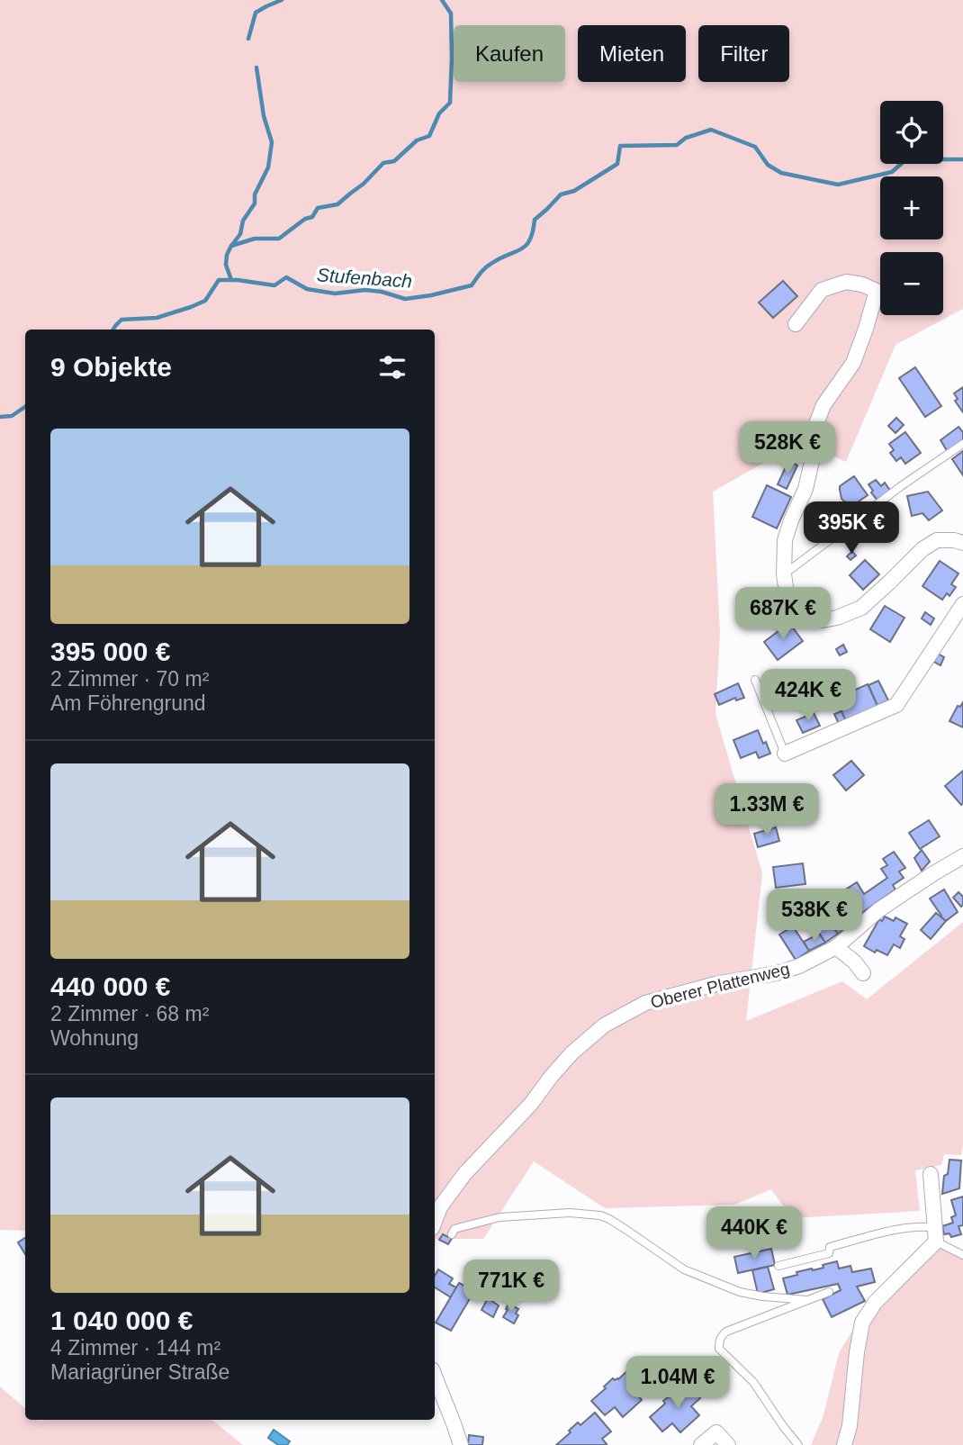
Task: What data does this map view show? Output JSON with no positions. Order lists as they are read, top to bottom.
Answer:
{
  "streets": {
    "street": ["Oberer Plattenweg"]
  },
  "water": ["Stufenbach"],
  "page": {
    "chip": ["Kaufen", "Mieten", "Filter"],
    "map_buttons": ["+", "−"],
    "heading": "9 Objekte",
    "list": [
      {
        "name": "395 000 €",
        "note": "2 Zimmer · 70 m² · Am Föhrengrund"
      },
      {
        "name": "440 000 €",
        "note": "2 Zimmer · 68 m² · Wohnung"
      },
      {
        "name": "1 040 000 €",
        "note": "4 Zimmer · 144 m² · Mariagrüner Straße"
      }
    ],
    "price": [
      "528K €",
      "395K €",
      "687K €",
      "424K €",
      "1.33M €",
      "538K €",
      "440K €",
      "771K €",
      "1.04M €"
    ]
  }
}
